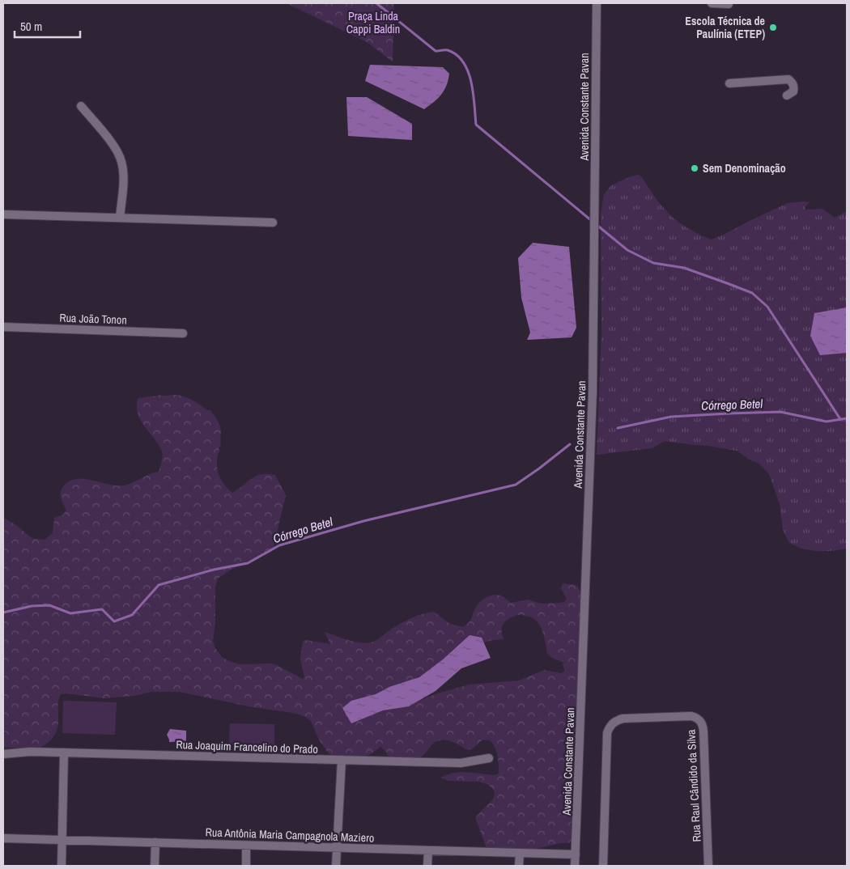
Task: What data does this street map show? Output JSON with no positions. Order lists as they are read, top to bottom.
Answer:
{
  "streets": {
    "street": [
      "Avenida Constante Pavan",
      "Rua João Tonon",
      "Rua Joaquim Francelino do Prado",
      "Rua Raul Cândido da Silva",
      "Rua Antônia Maria Campagnola Maziero"
    ]
  },
  "crossings": [
    ["Avenida Constante Pavan", "Rua Antônia Maria Campagnola Maziero"]
  ],
  "water": ["Córrego Betel"],
  "parks": ["Praça Linda Cappi Baldin"],
  "places": ["Escola Técnica de Paulínia (ETEP)", "Sem Denominação"],
  "scale_bar": "50 m"
}
